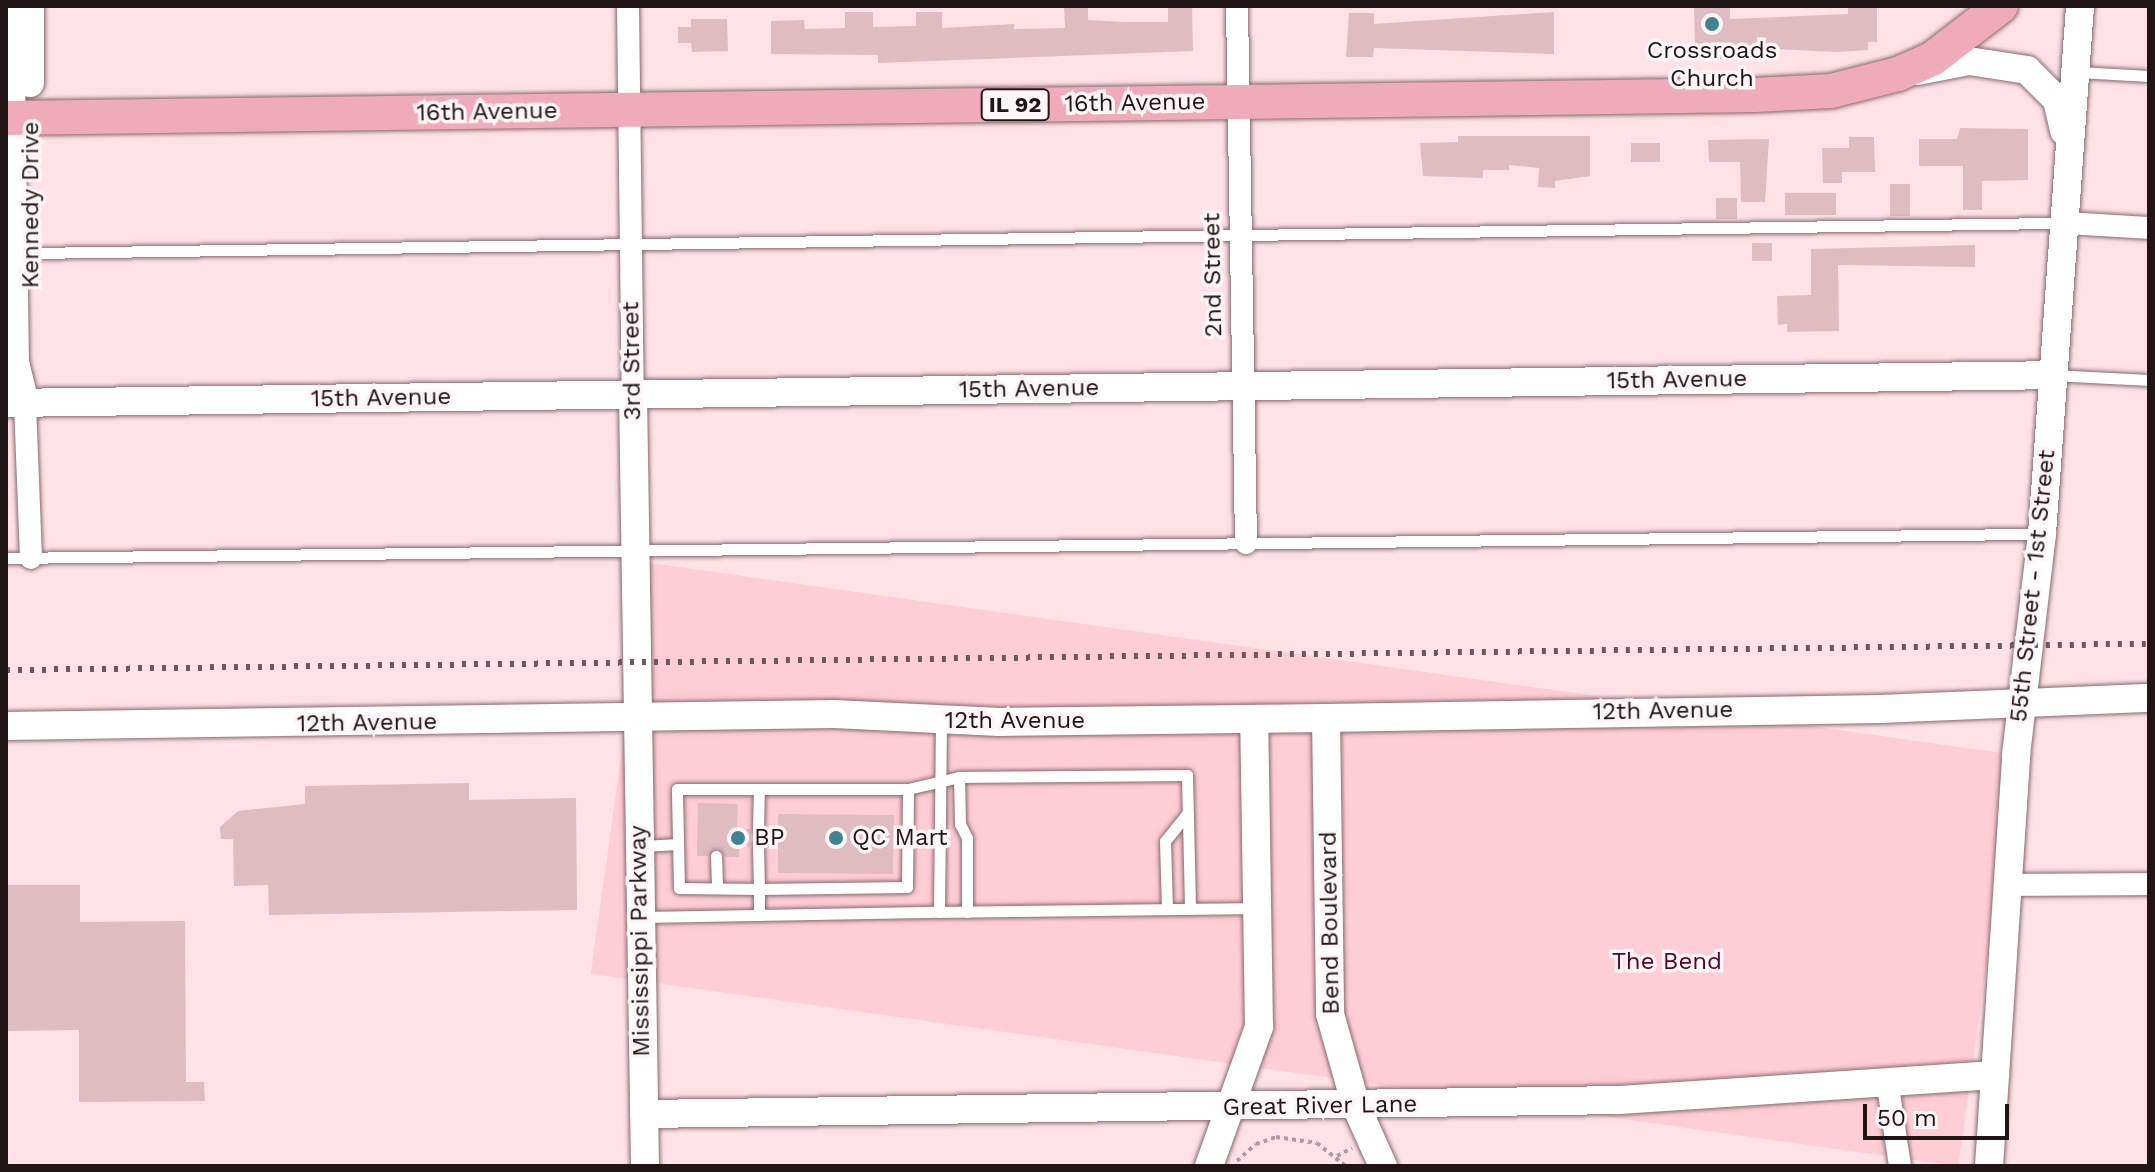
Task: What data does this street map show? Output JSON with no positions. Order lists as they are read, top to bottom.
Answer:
{
  "streets": {
    "main road": ["16th Avenue", "IL 92"],
    "street": [
      "Kennedy Drive",
      "2nd Street",
      "3rd Street",
      "15th Avenue",
      "55th Street - 1st Street",
      "12th Avenue",
      "Bend Boulevard",
      "Mississippi Parkway",
      "Great River Lane"
    ]
  },
  "crossings": [
    ["16th Avenue", "Kennedy Drive"],
    ["16th Avenue", "2nd Street"],
    ["16th Avenue", "3rd Street"],
    ["Kennedy Drive", "15th Avenue"],
    ["2nd Street", "15th Avenue"],
    ["3rd Street", "15th Avenue"],
    ["3rd Street", "12th Avenue"],
    ["3rd Street", "Mississippi Parkway"],
    ["15th Avenue", "55th Street - 1st Street"],
    ["55th Street - 1st Street", "12th Avenue"],
    ["55th Street - 1st Street", "Great River Lane"],
    ["12th Avenue", "Bend Boulevard"],
    ["12th Avenue", "Mississippi Parkway"],
    ["Bend Boulevard", "Great River Lane"],
    ["Mississippi Parkway", "Great River Lane"]
  ],
  "parks": ["The Bend"],
  "places": ["Crossroads Church", "BP", "QC Mart"],
  "scale_bar": "50 m"
}
